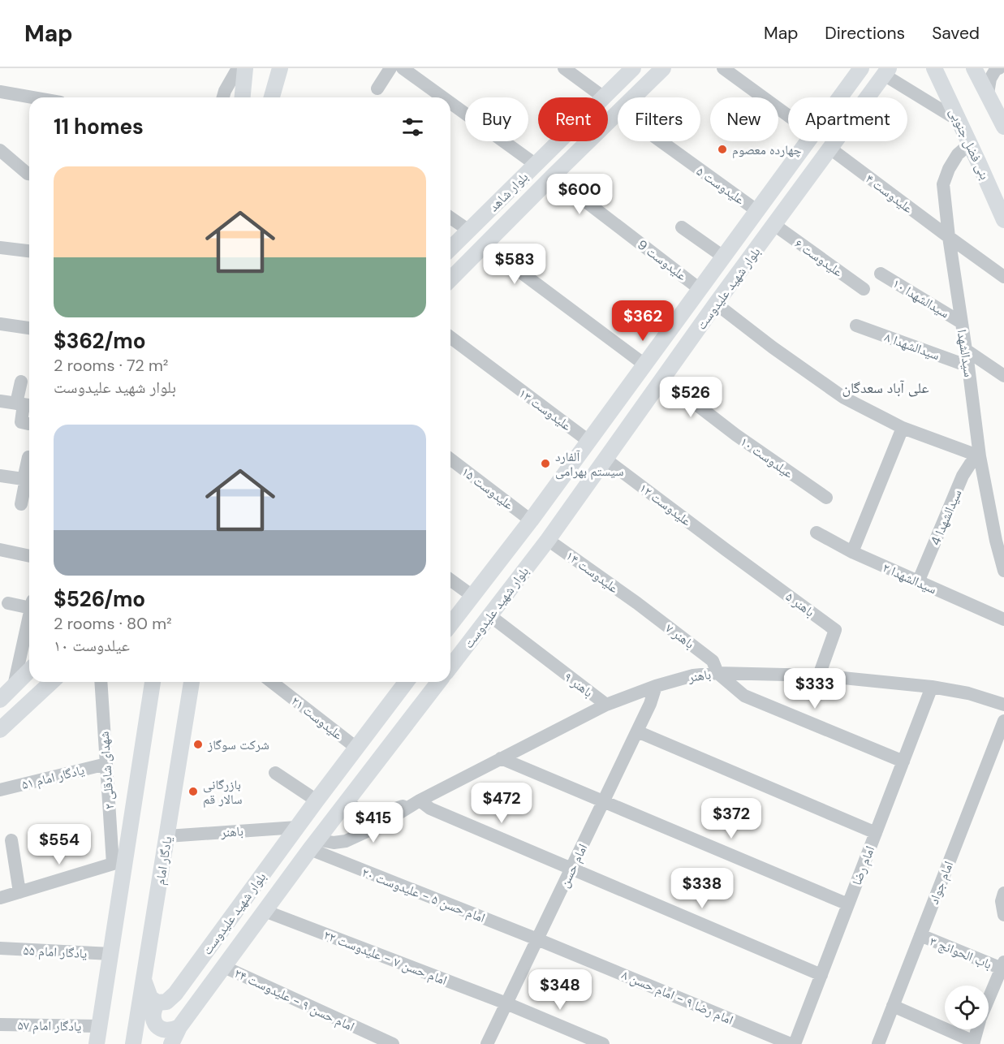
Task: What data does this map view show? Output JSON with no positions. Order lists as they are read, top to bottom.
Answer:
{
  "streets": {
    "main road": [
      "بنی فضل جنوبی",
      "بلوار شاهد",
      "بلوار شهید علیدوست",
      "یادگار امام"
    ],
    "street": [
      "علیدوست ۵",
      "علیدوست ۴",
      "علیدوست ۶",
      "علیدوست 9",
      "سیدالشهدا ۱۰",
      "سیدالشهدا ۸",
      "سیدالشهدا",
      "علیدوست ۱۳",
      "عیلدوست ۱۰",
      "علیدوست ۱۵",
      "علیدوست ۱۲",
      "سیدالشهدا 4",
      "علیدوست ۱۴",
      "سیدالشهدا ۲",
      "باهنر ۵",
      "باهنر ۷",
      "باهنر",
      "باهنر ۹",
      "علیدوست ۲۱",
      "شهدای شادقلی ۲",
      "یادگار امام ۵۱",
      "امام حسن",
      "امام رضا",
      "امام جواد",
      "امام حسن ۵ - علیدوست ۲۰",
      "یادگار امام ۵۵",
      "باب الحوائج ۳",
      "امام حسن ۷ - علیدوست ۲۲",
      "امام رضا ۹ - امام حسن ۸",
      "امام حسن ۹ - علیدوست ۲۴",
      "یادگار امام ۵۷"
    ]
  },
  "crossings": [
    ["بنی فضل جنوبی", "سیدالشهدا"],
    ["علیدوست ۵", "بلوار شهید علیدوست"],
    ["بلوار شاهد", "علیدوست 9"],
    ["علیدوست ۴", "بلوار شهید علیدوست"],
    ["علیدوست ۴", "سیدالشهدا"],
    ["علیدوست ۶", "بلوار شهید علیدوست"],
    ["علیدوست 9", "بلوار شهید علیدوست"],
    ["بلوار شهید علیدوست", "علیدوست ۱۳"],
    ["بلوار شهید علیدوست", "عیلدوست ۱۰"],
    ["بلوار شهید علیدوست", "علیدوست ۱۵"],
    ["بلوار شهید علیدوست", "علیدوست ۱۲"],
    ["بلوار شهید علیدوست", "علیدوست ۱۴"],
    ["بلوار شهید علیدوست", "باهنر"],
    ["بلوار شهید علیدوست", "باهنر ۹"],
    ["بلوار شهید علیدوست", "علیدوست ۲۱"],
    ["بلوار شهید علیدوست", "امام حسن ۵ - علیدوست ۲۰"],
    ["بلوار شهید علیدوست", "امام حسن ۷ - علیدوست ۲۲"],
    ["بلوار شهید علیدوست", "امام حسن ۹ - علیدوست ۲۴"],
    ["سیدالشهدا ۱۰", "سیدالشهدا"],
    ["سیدالشهدا ۸", "سیدالشهدا"],
    ["سیدالشهدا", "سیدالشهدا 4"],
    ["علیدوست ۱۲", "باهنر ۵"],
    ["سیدالشهدا 4", "سیدالشهدا ۲"],
    ["علیدوست ۱۴", "باهنر ۷"],
    ["باهنر ۵", "باهنر"],
    ["باهنر ۷", "باهنر"],
    ["باهنر ۷", "امام رضا"],
    ["باهنر", "باهنر ۹"],
    ["باهنر", "یادگار امام"],
    ["باهنر", "امام حسن"],
    ["باهنر", "امام رضا"],
    ["باهنر", "امام حسن ۵ - علیدوست ۲۰"],
    ["شهدای شادقلی ۲", "یادگار امام ۵۱"],
    ["امام حسن", "امام حسن ۵ - علیدوست ۲۰"],
    ["امام حسن", "امام حسن ۷ - علیدوست ۲۲"],
    ["امام حسن", "امام رضا ۹ - امام حسن ۸"],
    ["امام جواد", "باب الحوائج ۳"],
    ["امام حسن ۵ - علیدوست ۲۰", "امام رضا ۹ - امام حسن ۸"]
  ],
  "districts": ["علی آباد سعدگان"],
  "places": [
    "چهارده معصوم",
    "آلفارد سیستم بهرامی",
    "شرکت سوگاز",
    "بازرگانی سالار قم"
  ],
  "page": {
    "header": "Map",
    "nav": ["Map", "Directions", "Saved"],
    "chip": [
      "Buy",
      "Rent",
      "Filters",
      "New",
      "Apartment"
    ],
    "heading": "11 homes",
    "list": [
      {
        "name": "$362/mo",
        "note": "2 rooms · 72 m² · بلوار شهید علیدوست"
      },
      {
        "name": "$526/mo",
        "note": "2 rooms · 80 m² · عیلدوست ۱۰"
      }
    ],
    "price": [
      "$600",
      "$583",
      "$362",
      "$526",
      "$333",
      "$472",
      "$372",
      "$415",
      "$554",
      "$338",
      "$348"
    ]
  }
}
